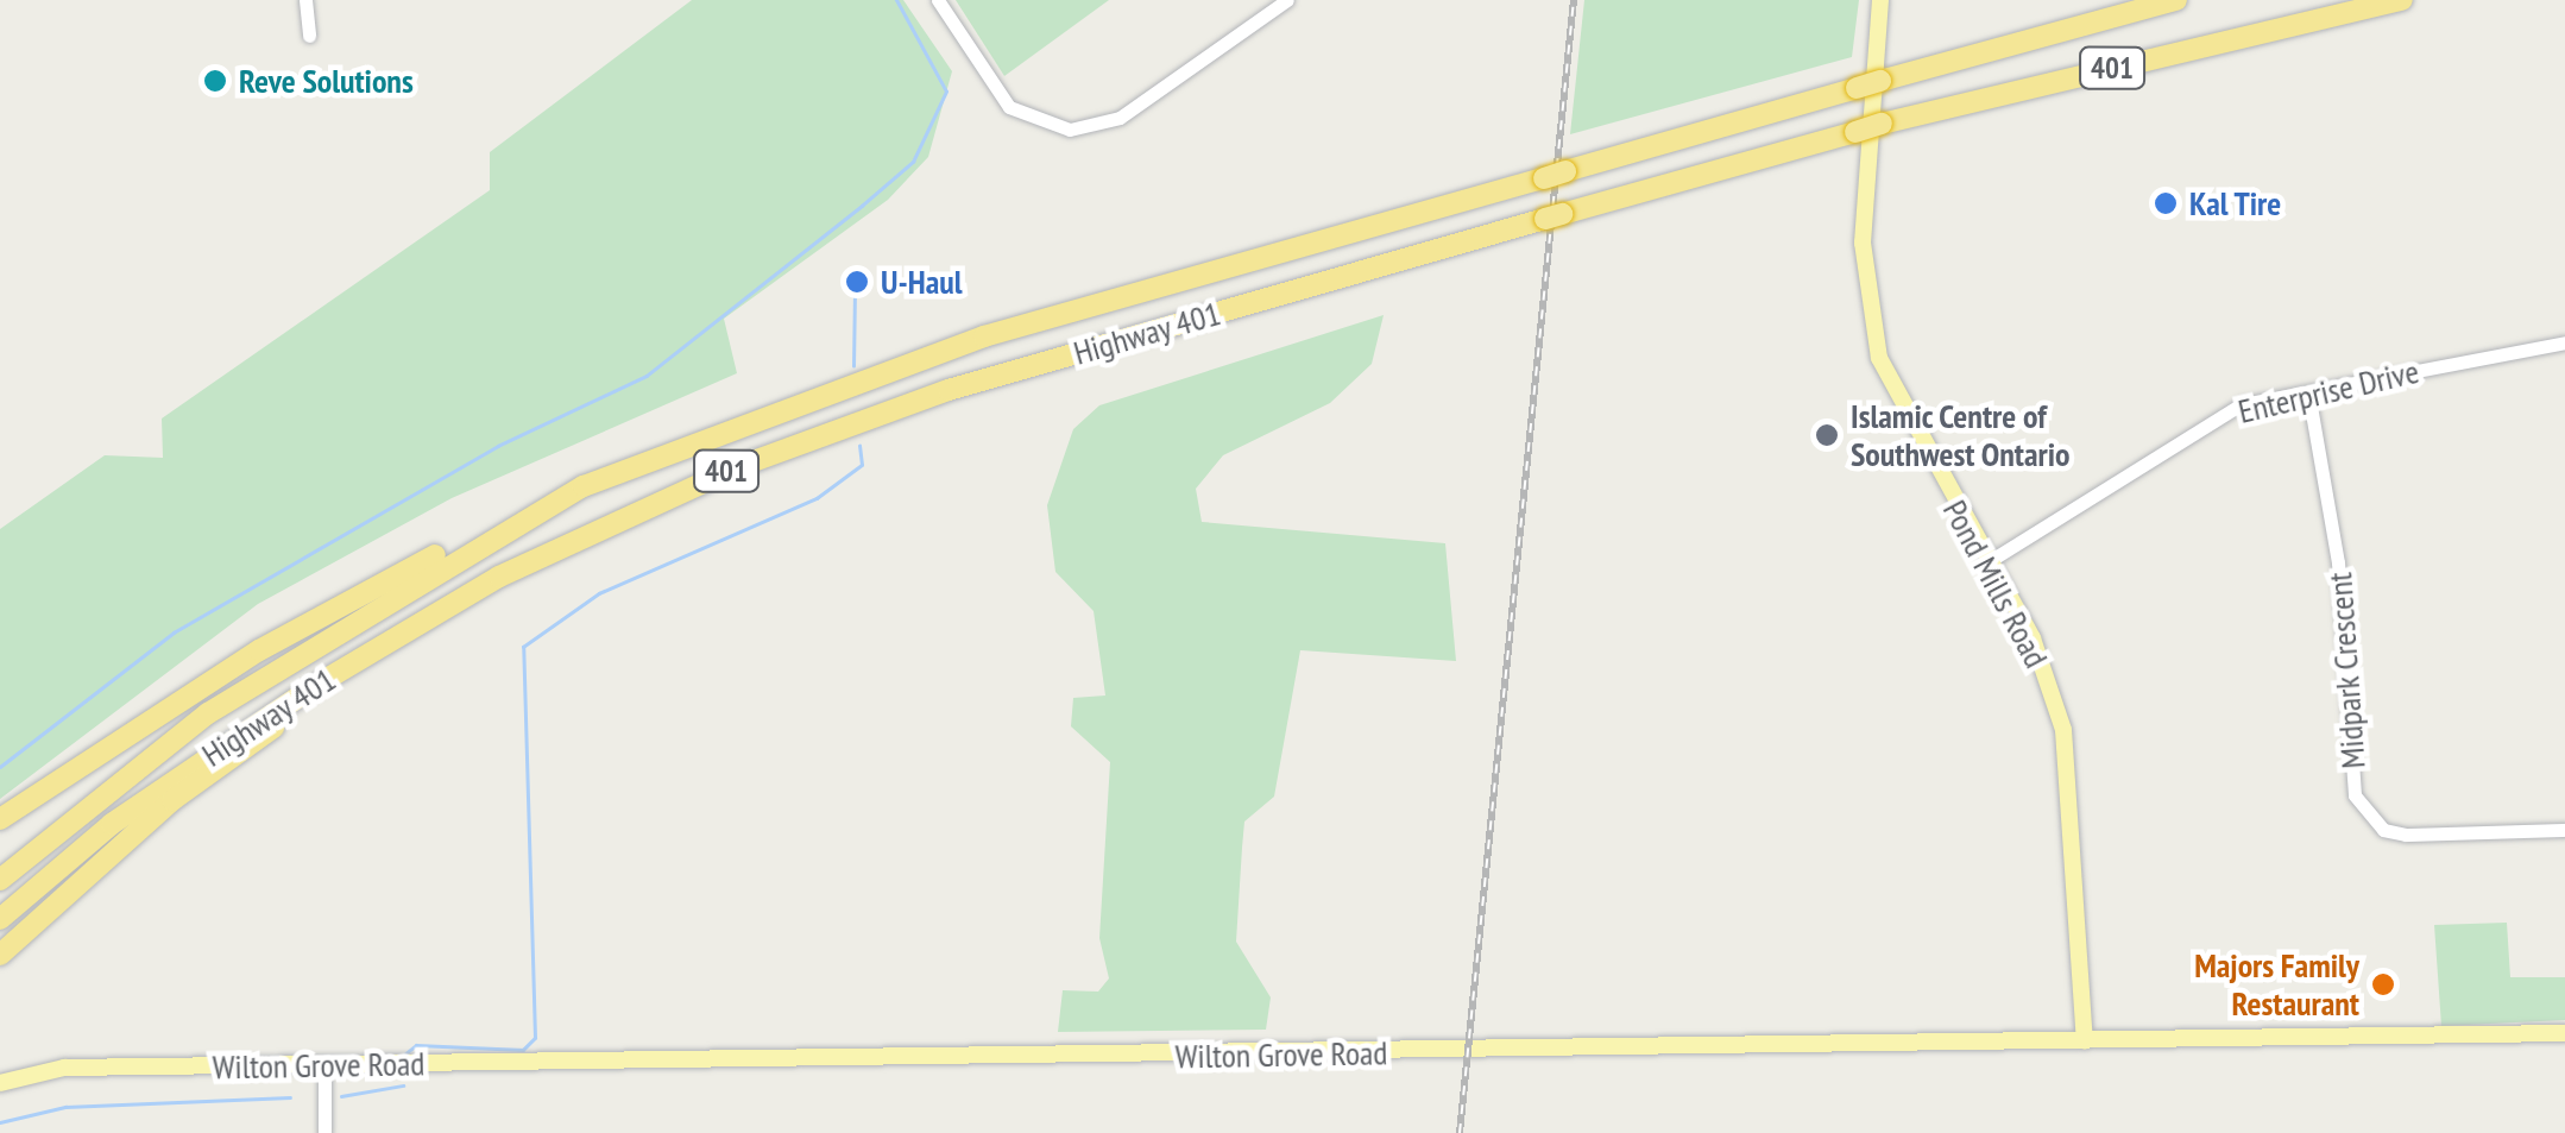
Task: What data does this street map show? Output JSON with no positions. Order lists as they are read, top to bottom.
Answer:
{
  "streets": {
    "highway": ["401", "Highway 401"],
    "main road": ["Pond Mills Road", "Wilton Grove Road"],
    "street": ["Enterprise Drive", "Midpark Crescent"]
  },
  "crossings": [
    ["Enterprise Drive", "Pond Mills Road"],
    ["Enterprise Drive", "Midpark Crescent"],
    ["Pond Mills Road", "Wilton Grove Road"]
  ],
  "places": [
    "Reve Solutions",
    "Kal Tire",
    "U-Haul",
    "Islamic Centre of Southwest Ontario",
    "Majors Family Restaurant"
  ]
}
